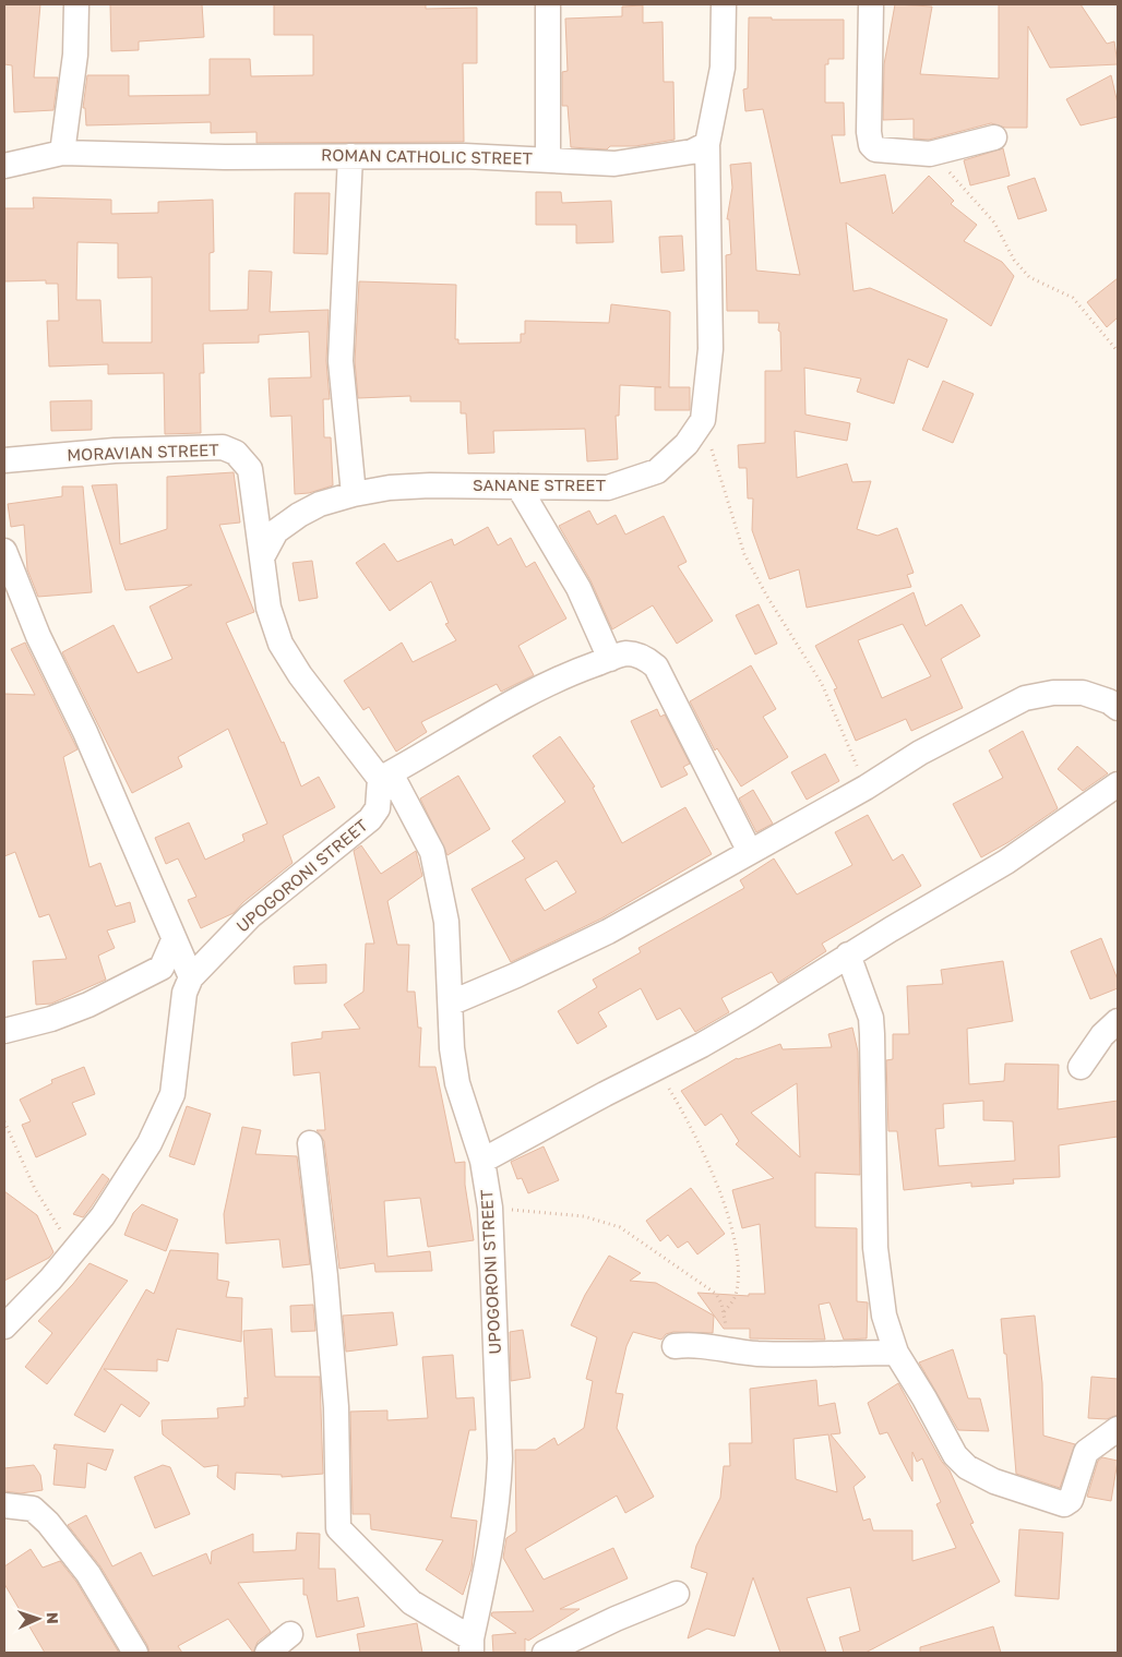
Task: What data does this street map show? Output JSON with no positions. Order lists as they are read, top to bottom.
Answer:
{
  "streets": {
    "street": [
      "ROMAN CATHOLIC STREET",
      "MORAVIAN STREET",
      "SANANE STREET",
      "UPOGORONI STREET"
    ]
  },
  "crossings": [
    ["ROMAN CATHOLIC STREET", "SANANE STREET"],
    ["MORAVIAN STREET", "SANANE STREET"],
    ["MORAVIAN STREET", "UPOGORONI STREET"],
    ["SANANE STREET", "UPOGORONI STREET"]
  ],
  "north": "right"
}
